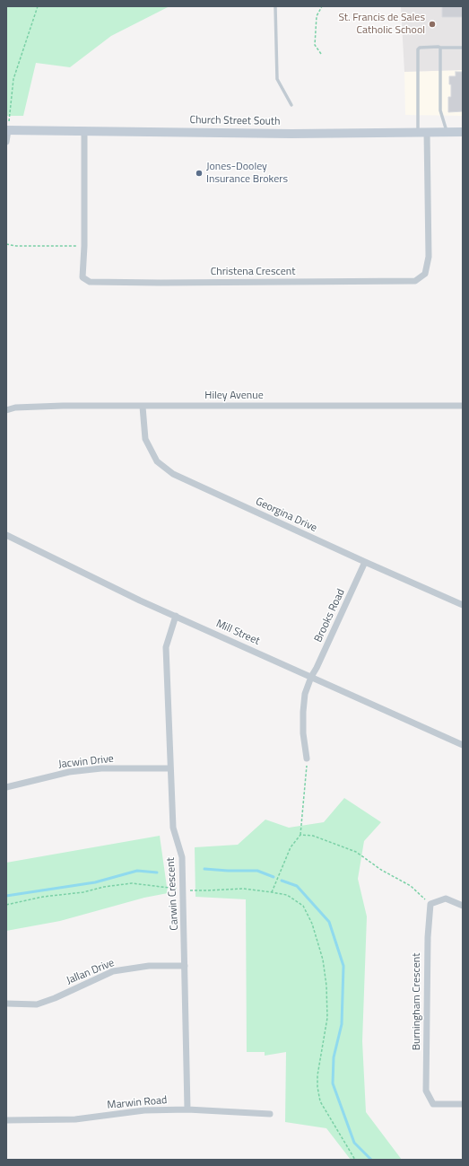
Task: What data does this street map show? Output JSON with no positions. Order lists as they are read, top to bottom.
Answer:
{
  "streets": {
    "main road": ["Church Street South"],
    "street": [
      "Christena Crescent",
      "Hiley Avenue",
      "Georgina Drive",
      "Brooks Road",
      "Mill Street",
      "Jacwin Drive",
      "Carwin Crescent",
      "Jallan Drive",
      "Burningham Crescent",
      "Marwin Road"
    ]
  },
  "crossings": [
    ["Church Street South", "Christena Crescent"],
    ["Hiley Avenue", "Georgina Drive"],
    ["Georgina Drive", "Brooks Road"],
    ["Brooks Road", "Mill Street"],
    ["Mill Street", "Carwin Crescent"],
    ["Jacwin Drive", "Carwin Crescent"],
    ["Carwin Crescent", "Jallan Drive"],
    ["Carwin Crescent", "Marwin Road"]
  ],
  "places": ["St. Francis de Sales Catholic School", "Jones-Dooley Insurance Brokers"]
}
